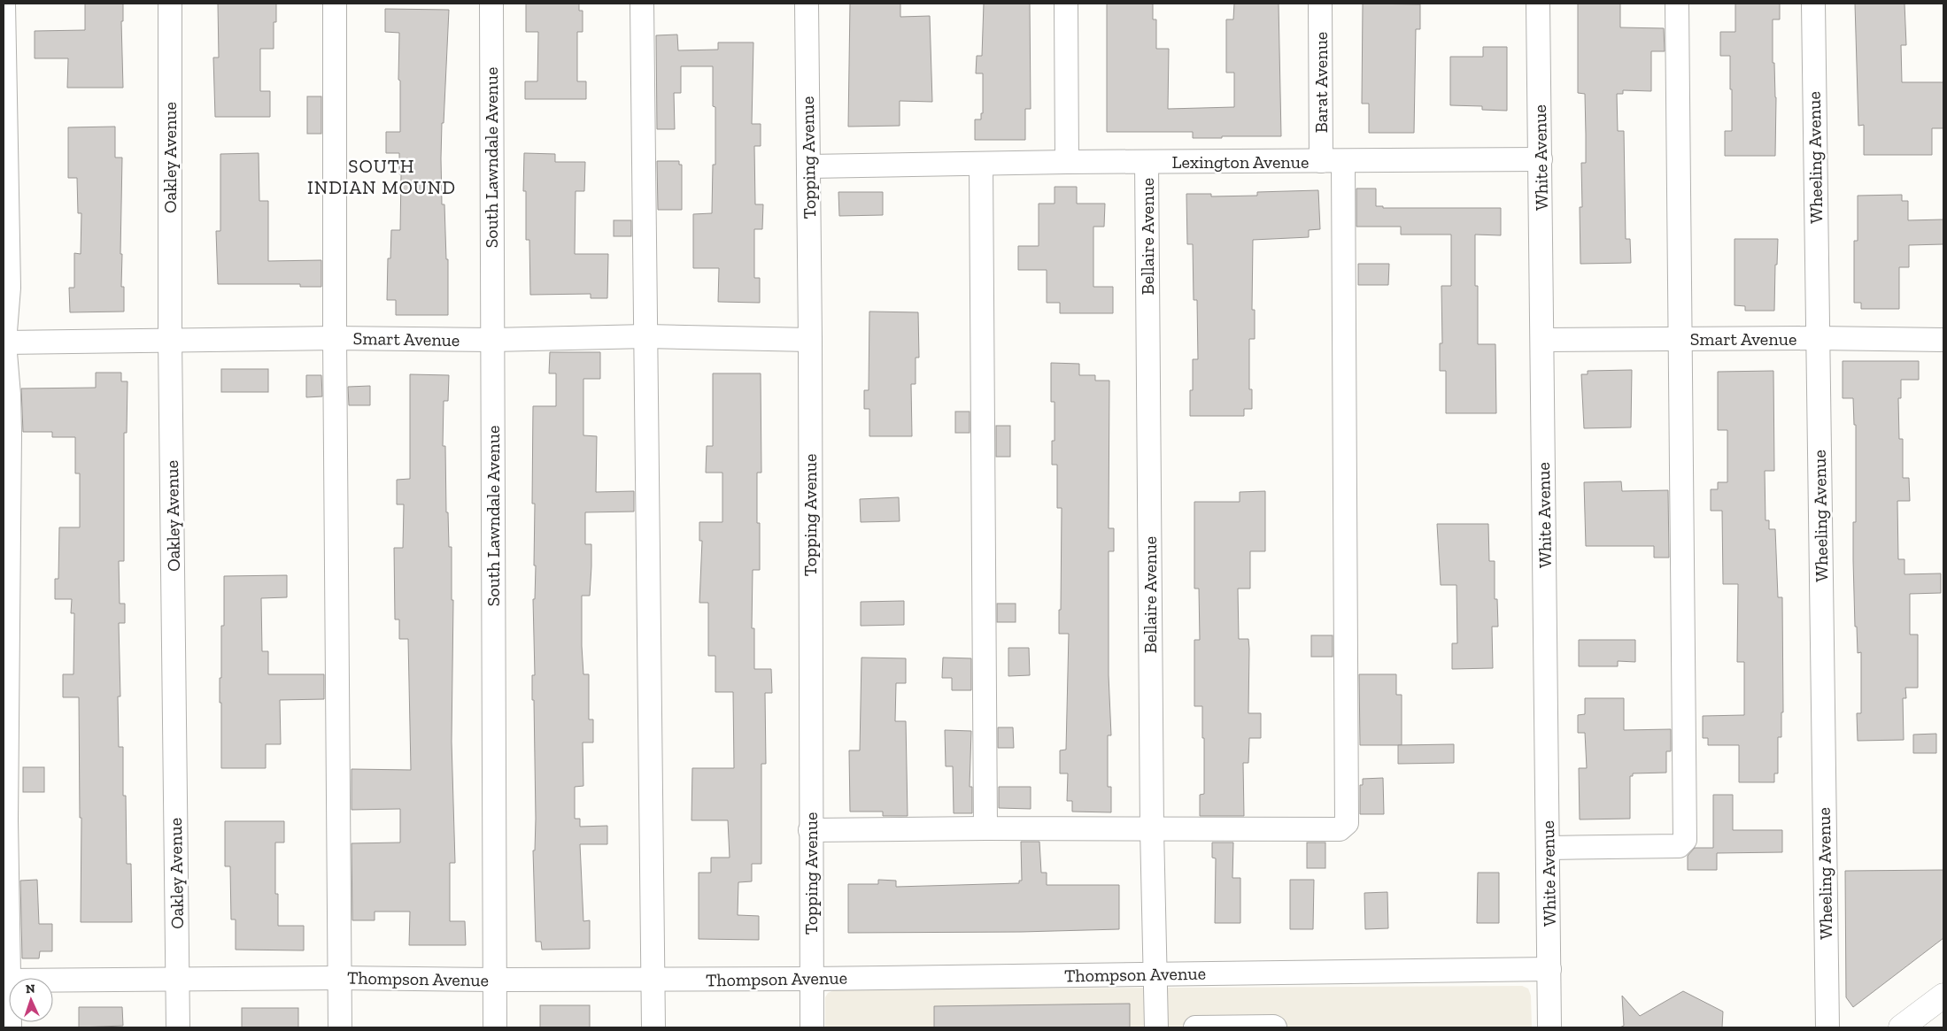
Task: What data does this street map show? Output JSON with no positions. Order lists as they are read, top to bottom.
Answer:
{
  "streets": {
    "street": [
      "Barat Avenue",
      "Oakley Avenue",
      "South Lawndale Avenue",
      "Topping Avenue",
      "White Avenue",
      "Wheeling Avenue",
      "Lexington Avenue",
      "Bellaire Avenue",
      "Smart Avenue",
      "Thompson Avenue"
    ]
  },
  "crossings": [
    ["Barat Avenue", "Topping Avenue"],
    ["Barat Avenue", "Lexington Avenue"],
    ["Barat Avenue", "Bellaire Avenue"],
    ["Oakley Avenue", "Smart Avenue"],
    ["Oakley Avenue", "Thompson Avenue"],
    ["South Lawndale Avenue", "Smart Avenue"],
    ["South Lawndale Avenue", "Thompson Avenue"],
    ["Topping Avenue", "Lexington Avenue"],
    ["Topping Avenue", "Smart Avenue"],
    ["Topping Avenue", "Thompson Avenue"],
    ["White Avenue", "Lexington Avenue"],
    ["White Avenue", "Smart Avenue"],
    ["White Avenue", "Thompson Avenue"],
    ["Wheeling Avenue", "Smart Avenue"],
    ["Lexington Avenue", "Bellaire Avenue"],
    ["Bellaire Avenue", "Thompson Avenue"]
  ],
  "districts": ["SOUTH INDIAN MOUND"],
  "north": "top"
}
